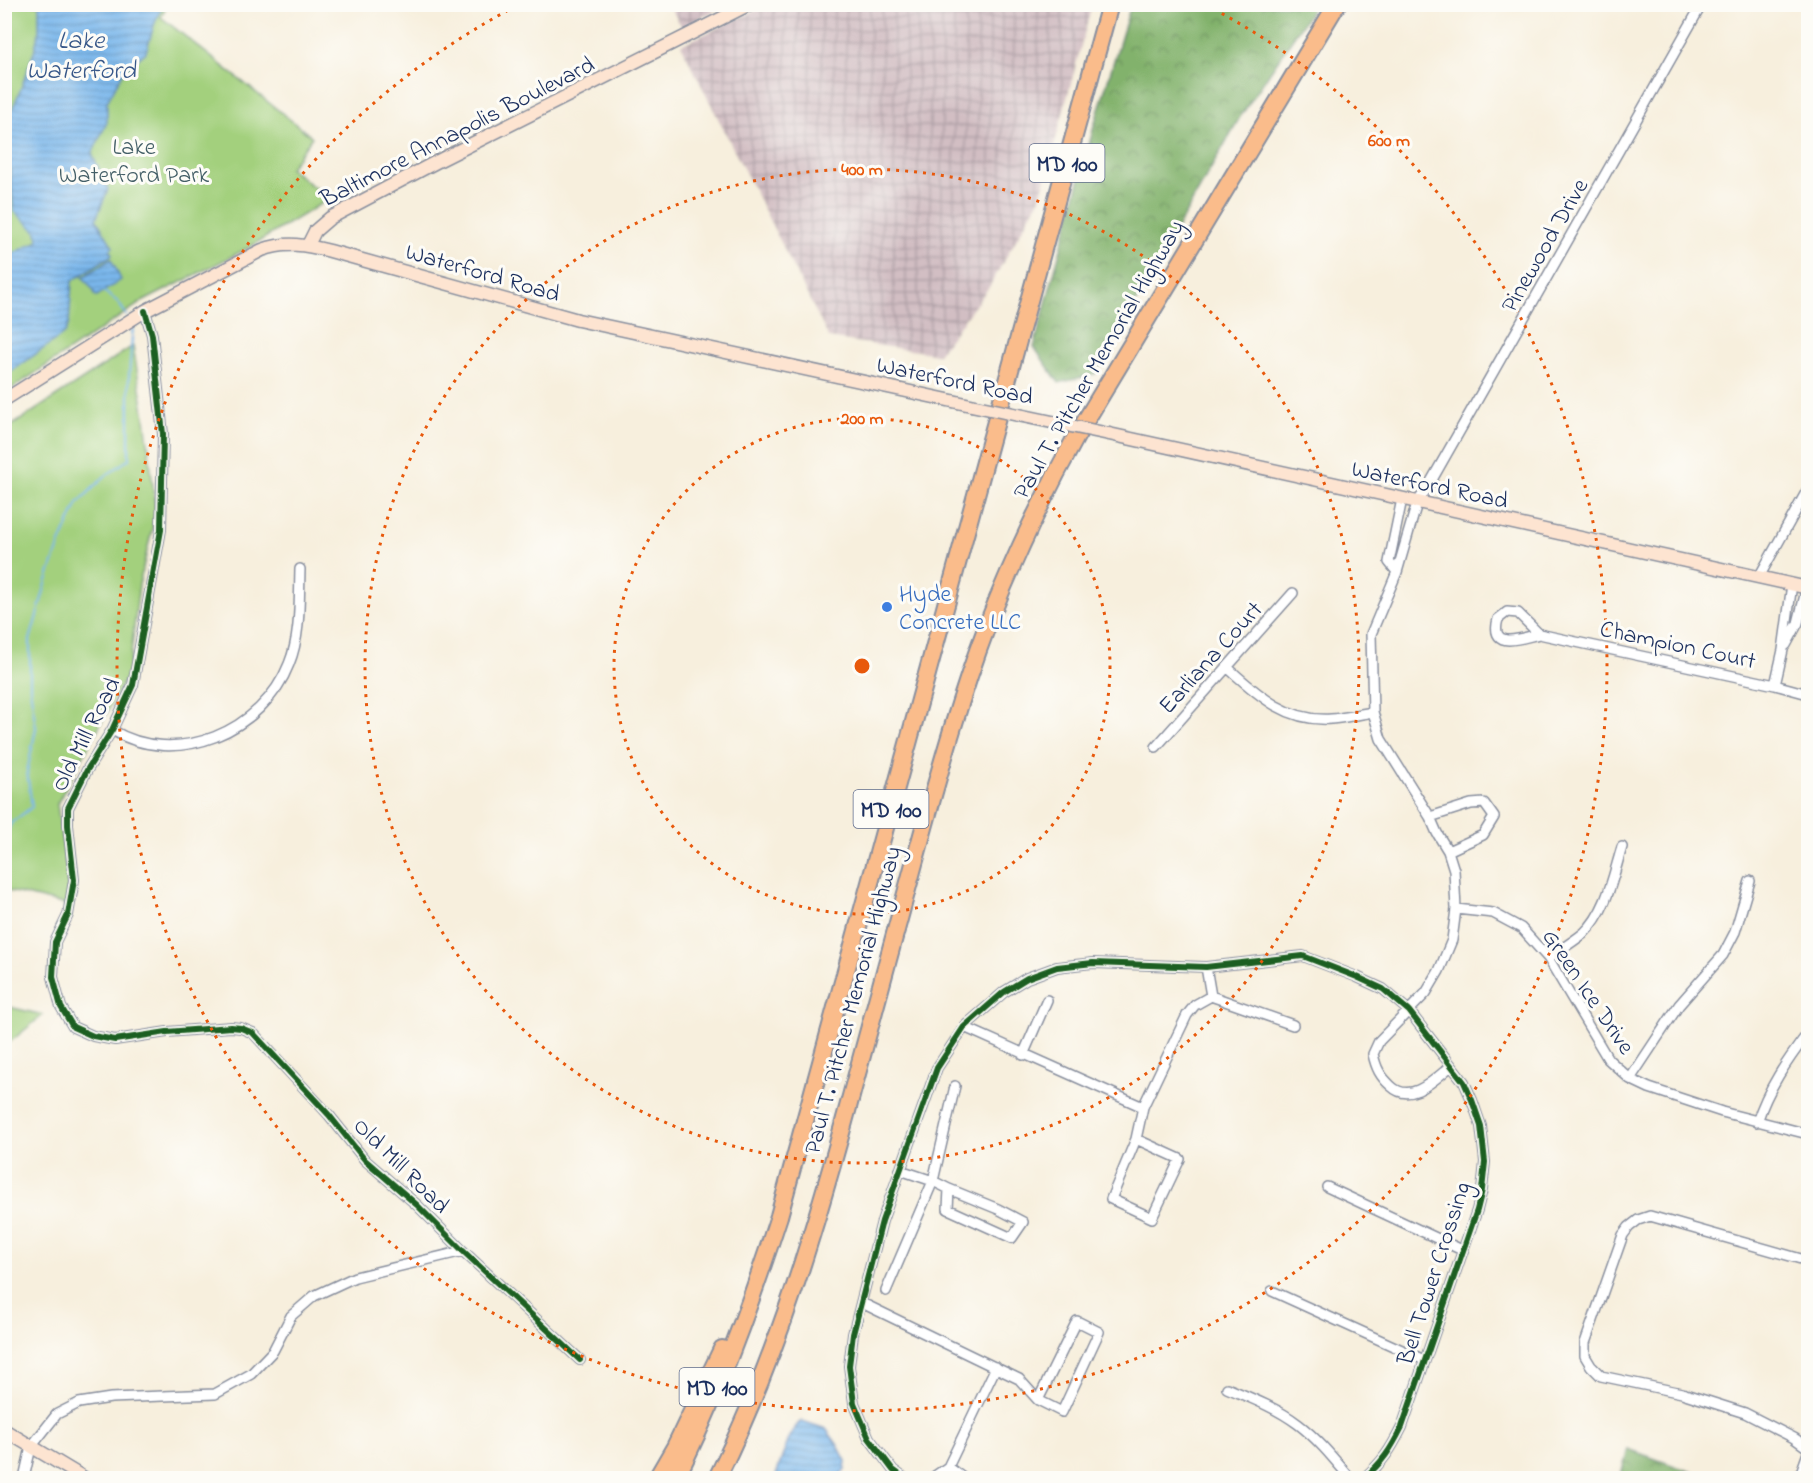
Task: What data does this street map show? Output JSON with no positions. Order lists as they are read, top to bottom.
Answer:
{
  "streets": {
    "highway": ["MD 100", "Paul T. Pitcher Memorial Highway"],
    "main road": ["Baltimore Annapolis Boulevard", "Waterford Road"],
    "street": [
      "Pinewood Drive",
      "Champion Court",
      "Earliana Court",
      "Old Mill Road",
      "Green Ice Drive",
      "Bell Tower Crossing"
    ]
  },
  "crossings": [
    ["Baltimore Annapolis Boulevard", "Waterford Road"],
    ["Pinewood Drive", "Waterford Road"],
    ["Pinewood Drive", "Green Ice Drive"],
    ["Pinewood Drive", "Bell Tower Crossing"]
  ],
  "water": ["Lake Waterford"],
  "parks": ["Lake Waterford Park"],
  "places": ["Hyde Concrete LLC"],
  "rings": ["600 m", "400 m", "200 m"]
}
